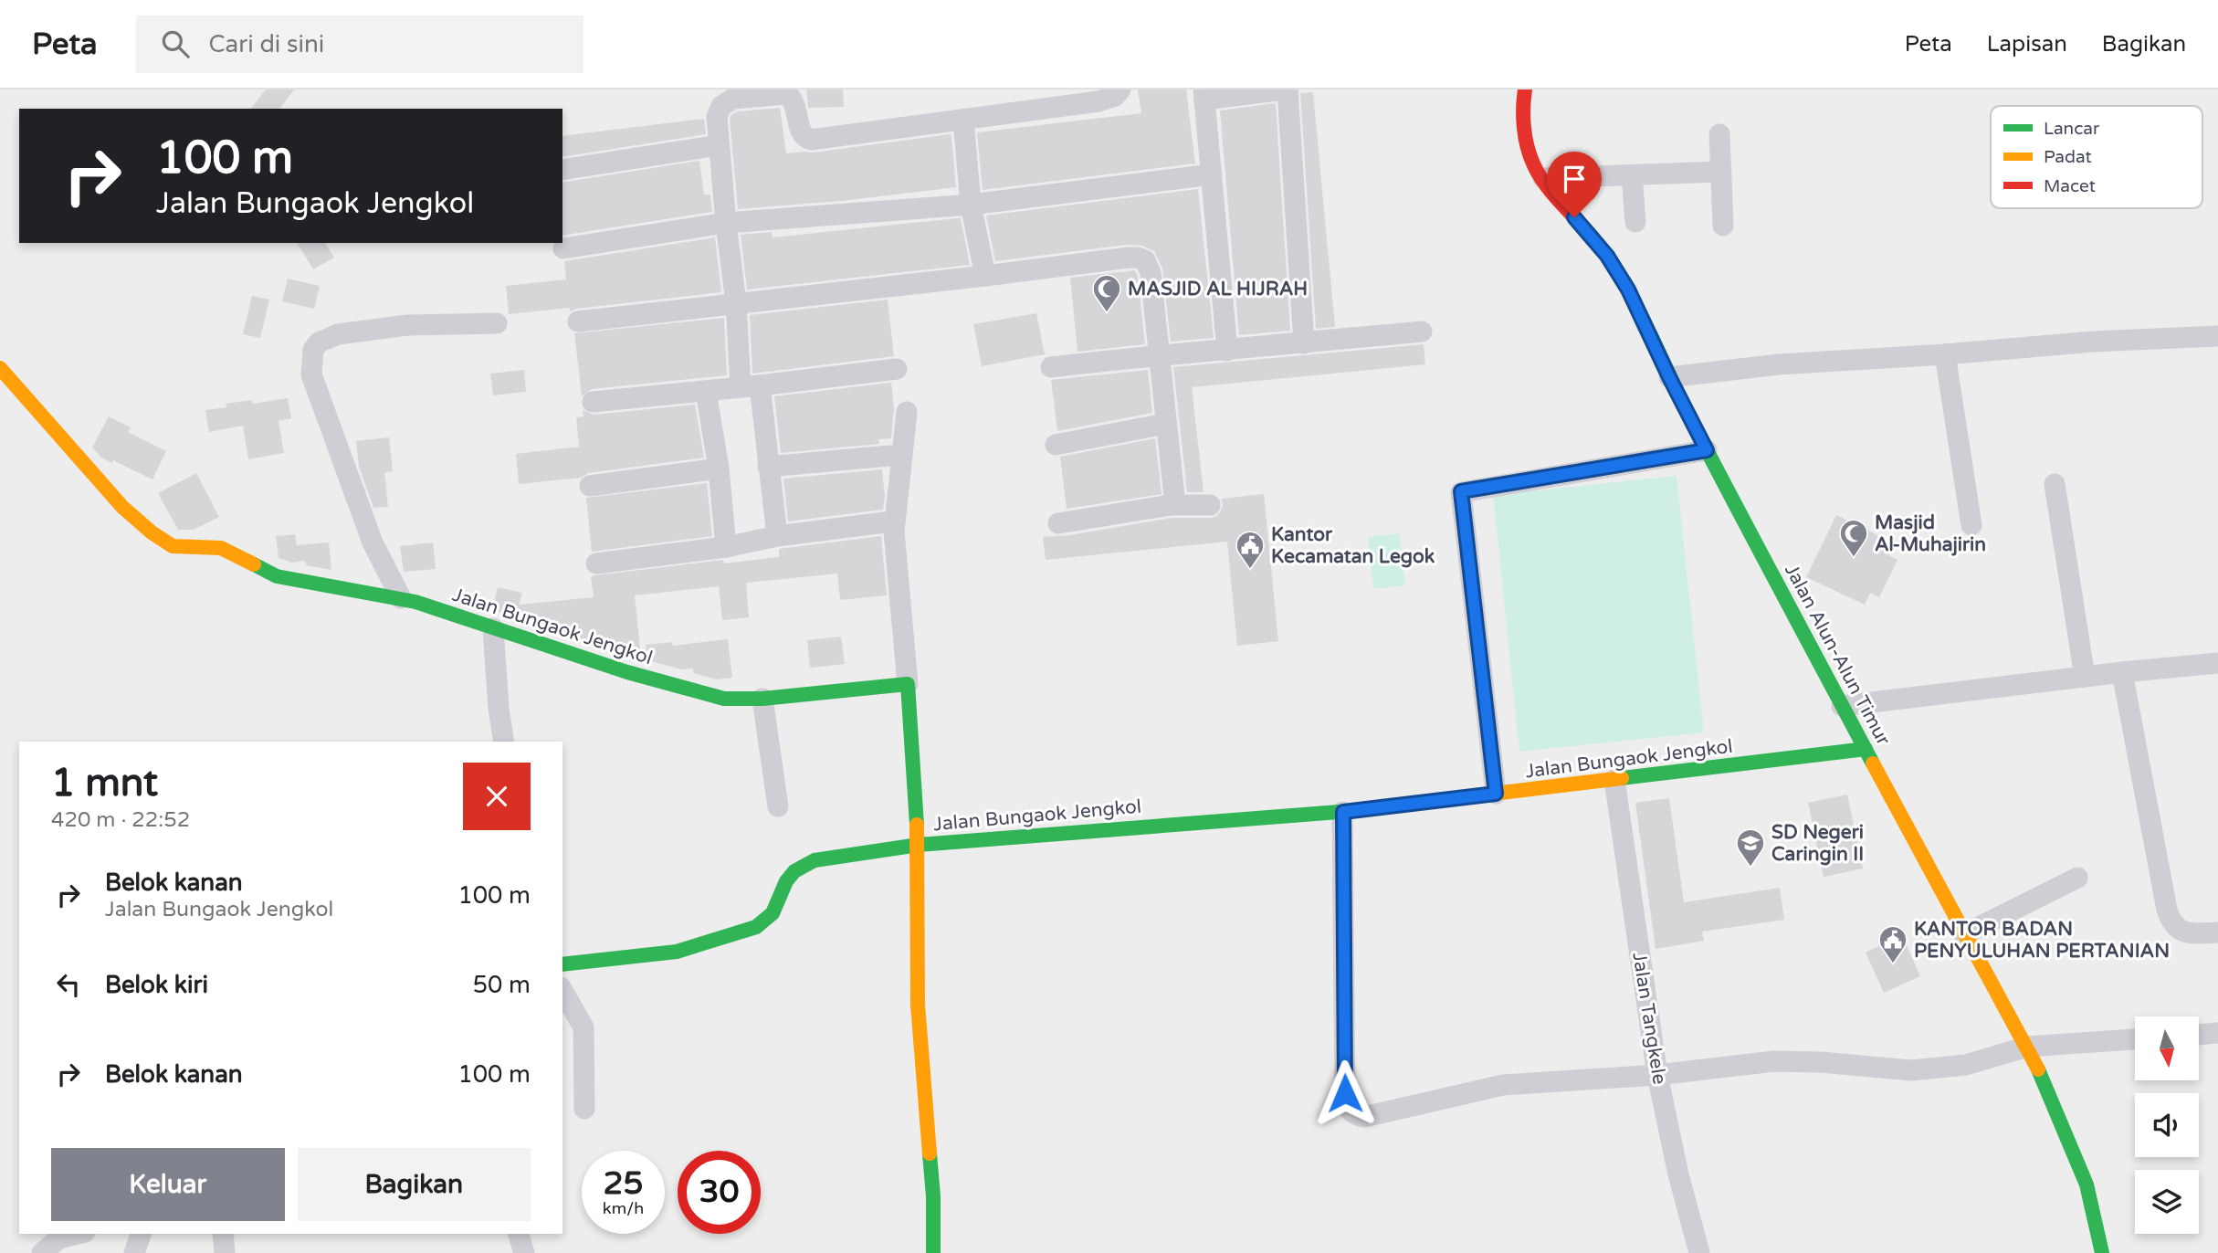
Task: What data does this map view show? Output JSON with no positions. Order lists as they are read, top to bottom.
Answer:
{
  "streets": {
    "street": ["Jalan Bungaok Jengkol", "Jalan Alun-Alun Timur", "Jalan Tangkele"]
  },
  "crossings": [
    ["Jalan Bungaok Jengkol", "Jalan Alun-Alun Timur"],
    ["Jalan Bungaok Jengkol", "Jalan Tangkele"]
  ],
  "places": {
    "mosque": ["MASJID AL HIJRAH", "Masjid Al-Muhajirin"],
    "public building": ["Kantor Kecamatan Legok", "KANTOR BADAN PENYULUHAN PERTANIAN"],
    "school or university": ["SD Negeri Caringin II"]
  },
  "legend": ["Lancar", "Padat", "Macet"],
  "north": "bottom",
  "page": {
    "header": "Peta",
    "search": "Cari di sini",
    "nav": ["Peta", "Lapisan", "Bagikan"],
    "turn": ["100 m", "Jalan Bungaok Jengkol"],
    "heading": ["1 mnt", "420 m · 22:52"],
    "list": [
      {
        "name": "Belok kanan",
        "note": "Jalan Bungaok Jengkol",
        "value": "100 m"
      },
      {
        "name": "Belok kiri",
        "value": "50 m"
      },
      {
        "name": "Belok kanan",
        "value": "100 m"
      }
    ],
    "buttons": ["Keluar", "Bagikan"],
    "speed": "25 km/h",
    "limit": "30"
  }
}
